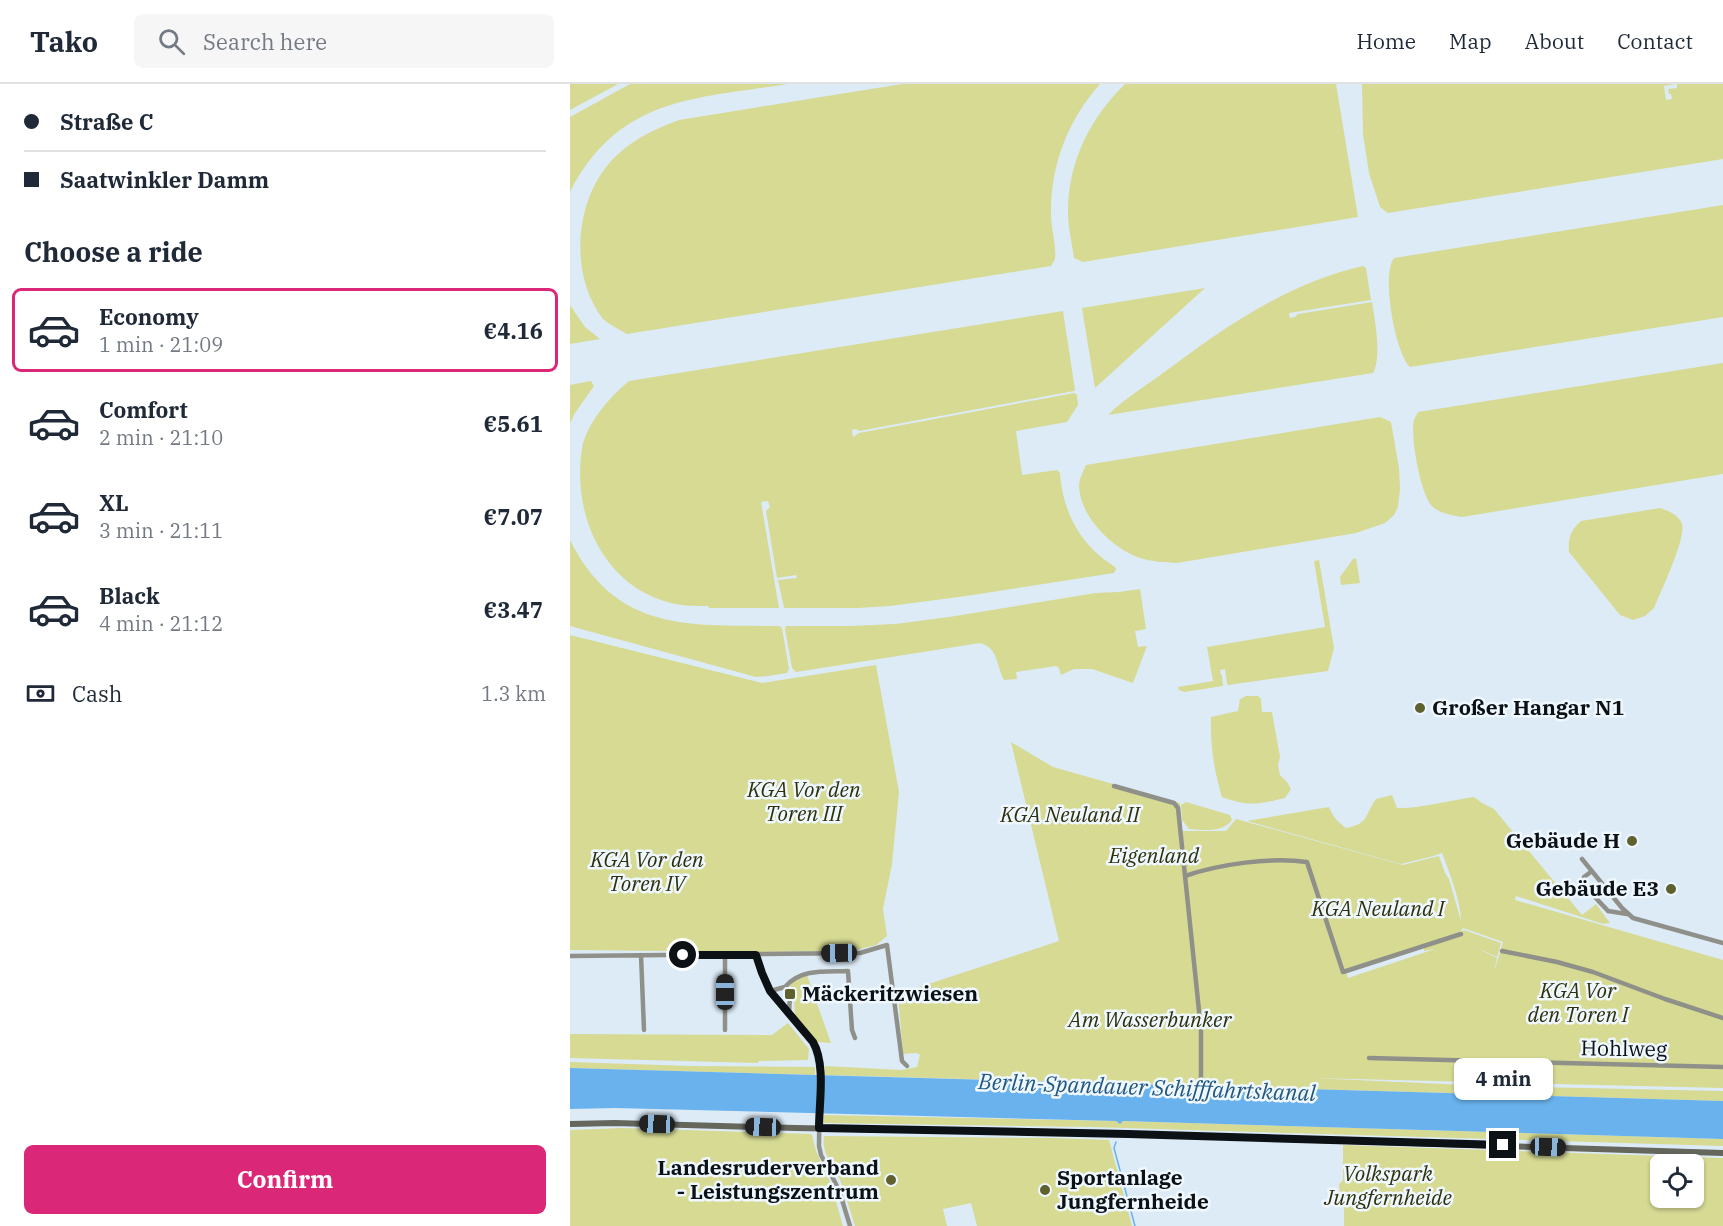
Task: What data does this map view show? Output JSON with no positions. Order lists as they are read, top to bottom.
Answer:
{
  "streets": {
    "street": ["Hohlweg"]
  },
  "water": ["Berlin-Spandauer Schifffahrtskanal"],
  "parks": [
    "KGA Vor den Toren III",
    "KGA Neuland II",
    "Eigenland",
    "KGA Vor den Toren IV",
    "KGA Neuland I",
    "KGA Vor den Toren I",
    "Am Wasserbunker",
    "Volkspark Jungfernheide"
  ],
  "places": {
    "other": [
      "Großer Hangar N1",
      "Gebäude H",
      "Gebäude E3",
      "Landesruderverband - Leistungszentrum",
      "Sportanlage Jungfernheide"
    ],
    "transit": ["Mäckeritzwiesen"]
  },
  "page": {
    "header": "Tako",
    "search": "Search here",
    "nav": [
      "Home",
      "Map",
      "About",
      "Contact"
    ],
    "banner": ["Straße C", "Saatwinkler Damm"],
    "heading": "Choose a ride",
    "list": [
      {
        "name": "Economy",
        "note": "1 min · 21:09",
        "value": "€4.16"
      },
      {
        "name": "Comfort",
        "note": "2 min · 21:10",
        "value": "€5.61"
      },
      {
        "name": "XL",
        "note": "3 min · 21:11",
        "value": "€7.07"
      },
      {
        "name": "Black",
        "note": "4 min · 21:12",
        "value": "€3.47"
      }
    ],
    "pay": ["Cash", "1.3 km"],
    "bubble": "4 min",
    "buttons": "Confirm"
  }
}
